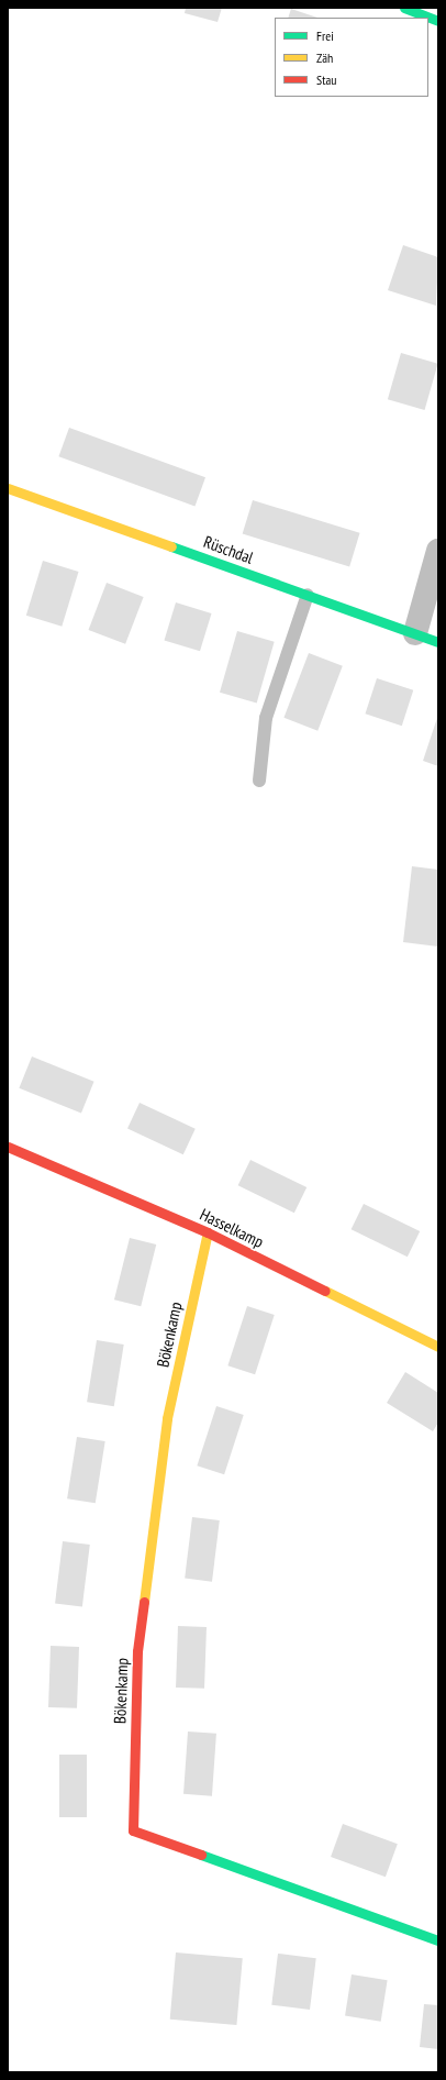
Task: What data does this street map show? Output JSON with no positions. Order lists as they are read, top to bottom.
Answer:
{
  "streets": {
    "street": ["Rüschdal", "Hasselkamp", "Bökenkamp"]
  },
  "crossings": [
    ["Hasselkamp", "Bökenkamp"]
  ],
  "legend": ["Frei", "Zäh", "Stau"]
}
